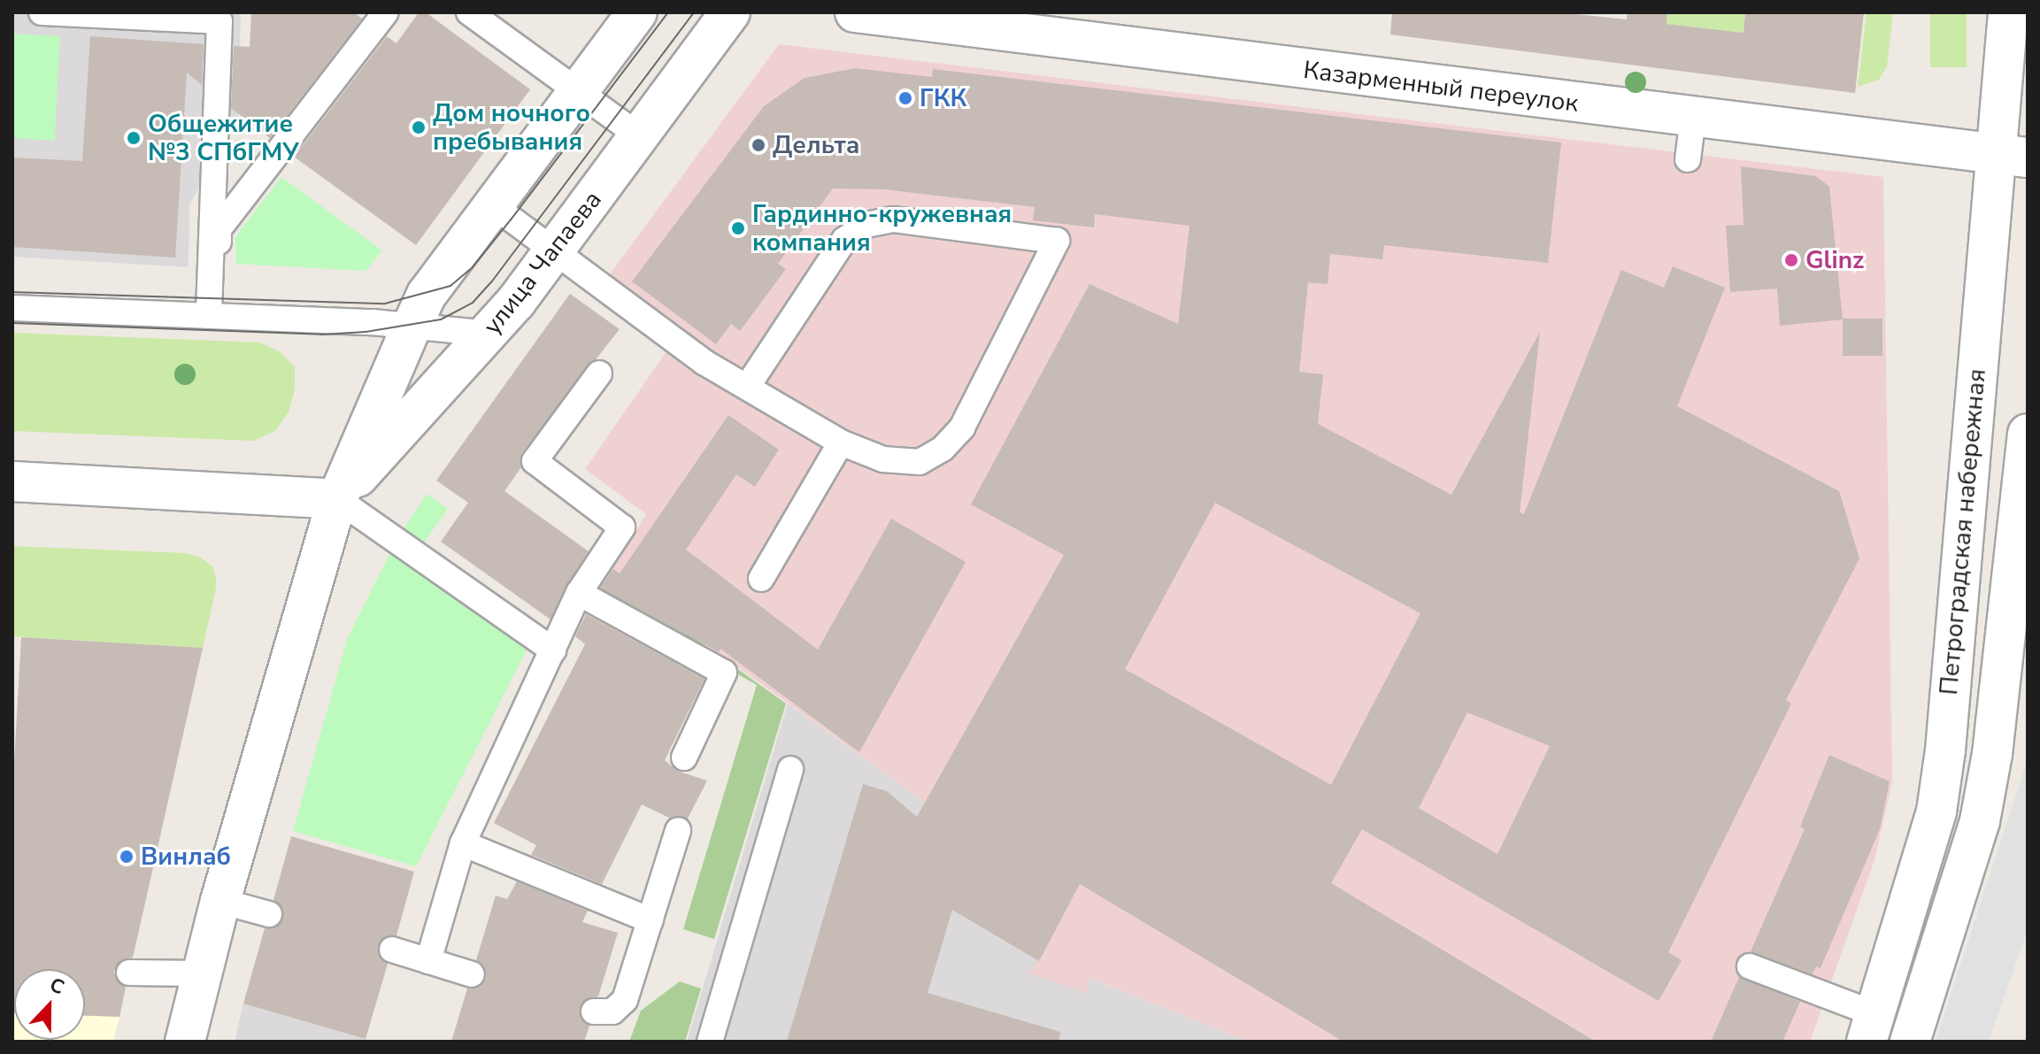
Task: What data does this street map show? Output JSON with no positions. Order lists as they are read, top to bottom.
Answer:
{
  "streets": {
    "street": ["Казарменный переулок", "улица Чапаева", "Петроградская набережная"]
  },
  "crossings": [
    ["Казарменный переулок", "Петроградская набережная"]
  ],
  "places": [
    "ГКК",
    "Дом ночного пребывания",
    "Общежитие №3 СПбГМУ",
    "Дельта",
    "Гардинно-кружевная компания",
    "Glinz",
    "Винлаб"
  ],
  "north": "top"
}
